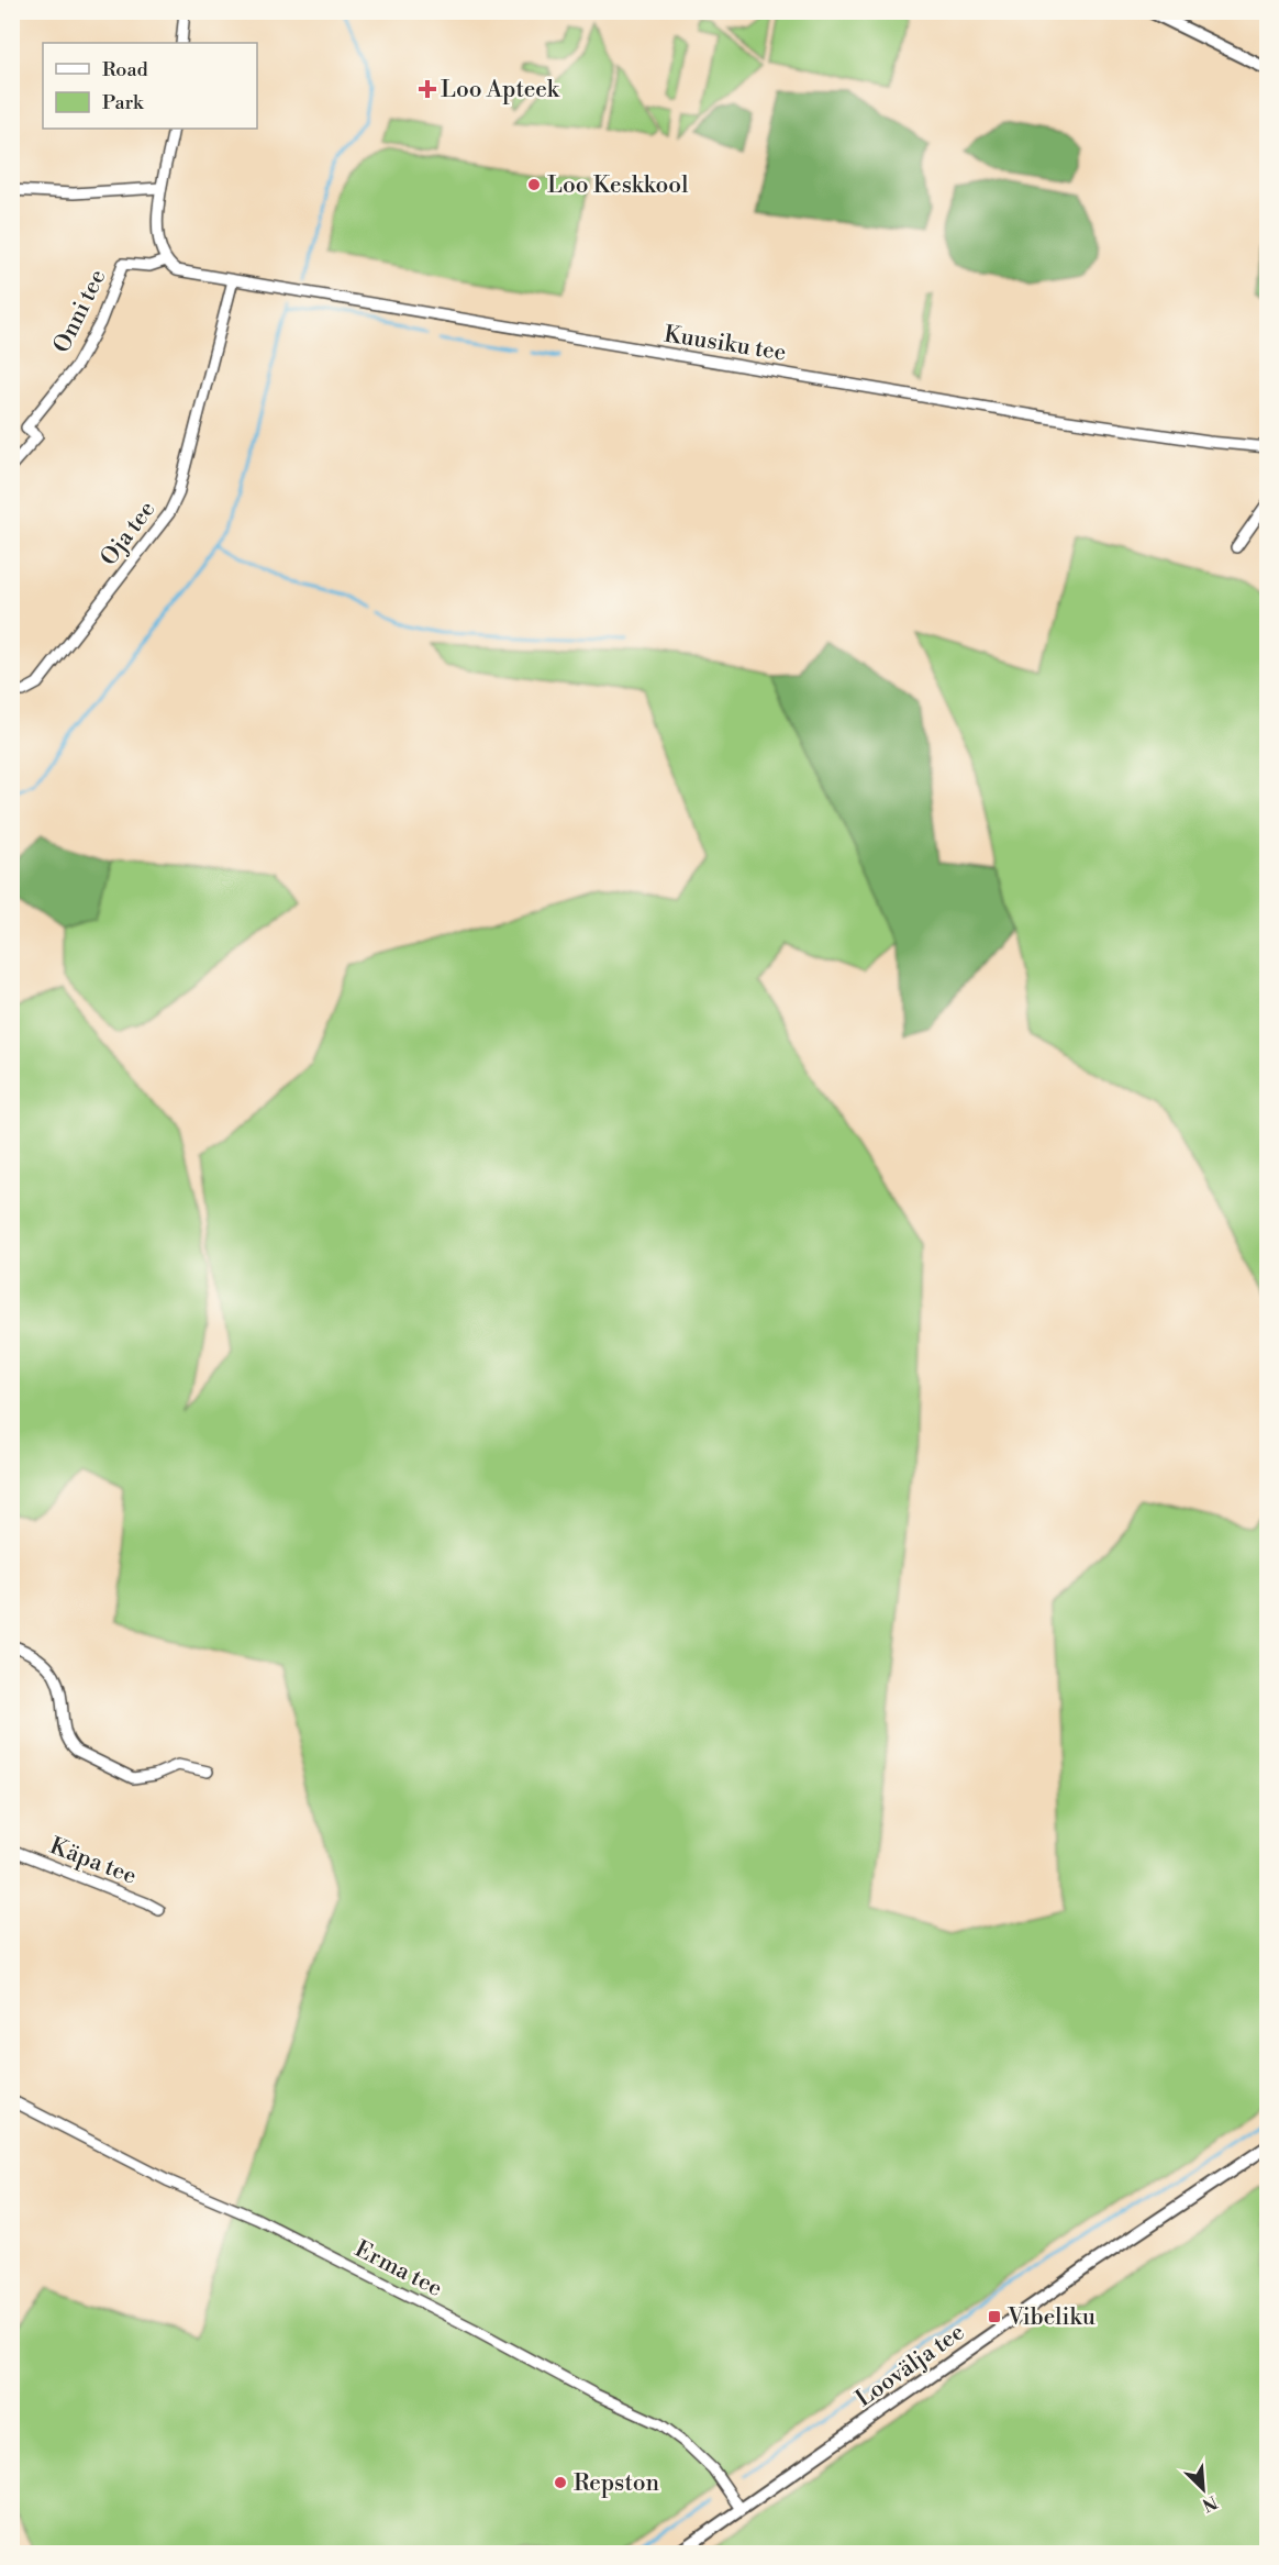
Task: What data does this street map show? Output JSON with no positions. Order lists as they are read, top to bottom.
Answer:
{
  "streets": {
    "street": [
      "Onni tee",
      "Kuusiku tee",
      "Oja tee",
      "Käpa tee",
      "Erma tee",
      "Loovälja tee"
    ]
  },
  "crossings": [
    ["Onni tee", "Kuusiku tee"],
    ["Kuusiku tee", "Oja tee"],
    ["Erma tee", "Loovälja tee"]
  ],
  "places": {
    "health": ["Loo Apteek"],
    "other": ["Loo Keskkool", "Repston"],
    "transit": ["Vibeliku"]
  },
  "legend": ["Road", "Park"],
  "north": "bottom right"
}
